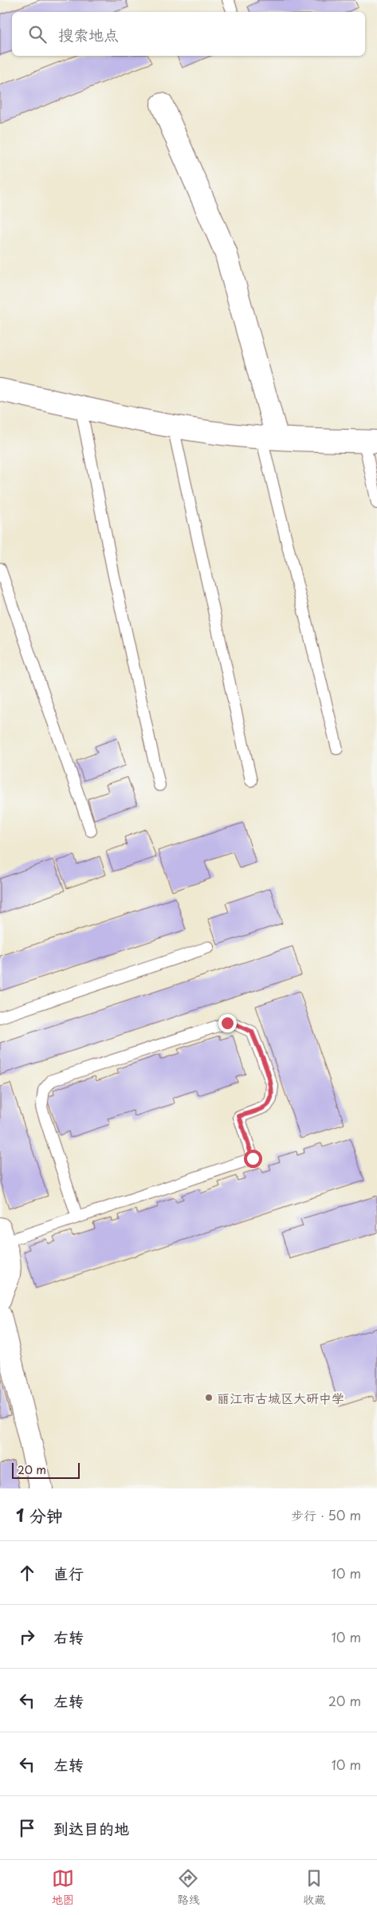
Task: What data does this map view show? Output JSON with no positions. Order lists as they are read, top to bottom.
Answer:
{
  "places": ["丽江市古城区大研中学"],
  "scale_bar": "20 m",
  "page": {
    "search": "搜索地点",
    "scale": "20 m",
    "heading": ["1 分钟", "步行 · 50 m"],
    "list": [
      ["直行", "10 m"],
      ["右转", "10 m"],
      ["左转", "20 m"],
      ["左转", "10 m"],
      "到达目的地"
    ],
    "nav": ["地图", "路线", "收藏"]
  }
}
